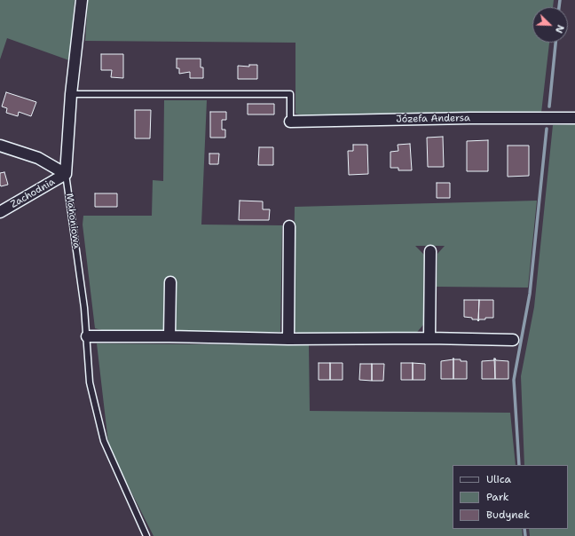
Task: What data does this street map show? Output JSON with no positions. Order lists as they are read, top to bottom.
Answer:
{
  "streets": {
    "street": ["Józefa Andersa", "Zachodnia", "Mahoniowa"]
  },
  "crossings": [
    ["Zachodnia", "Mahoniowa"]
  ],
  "legend": ["Ulica", "Park", "Budynek"],
  "north": "bottom right"
}
